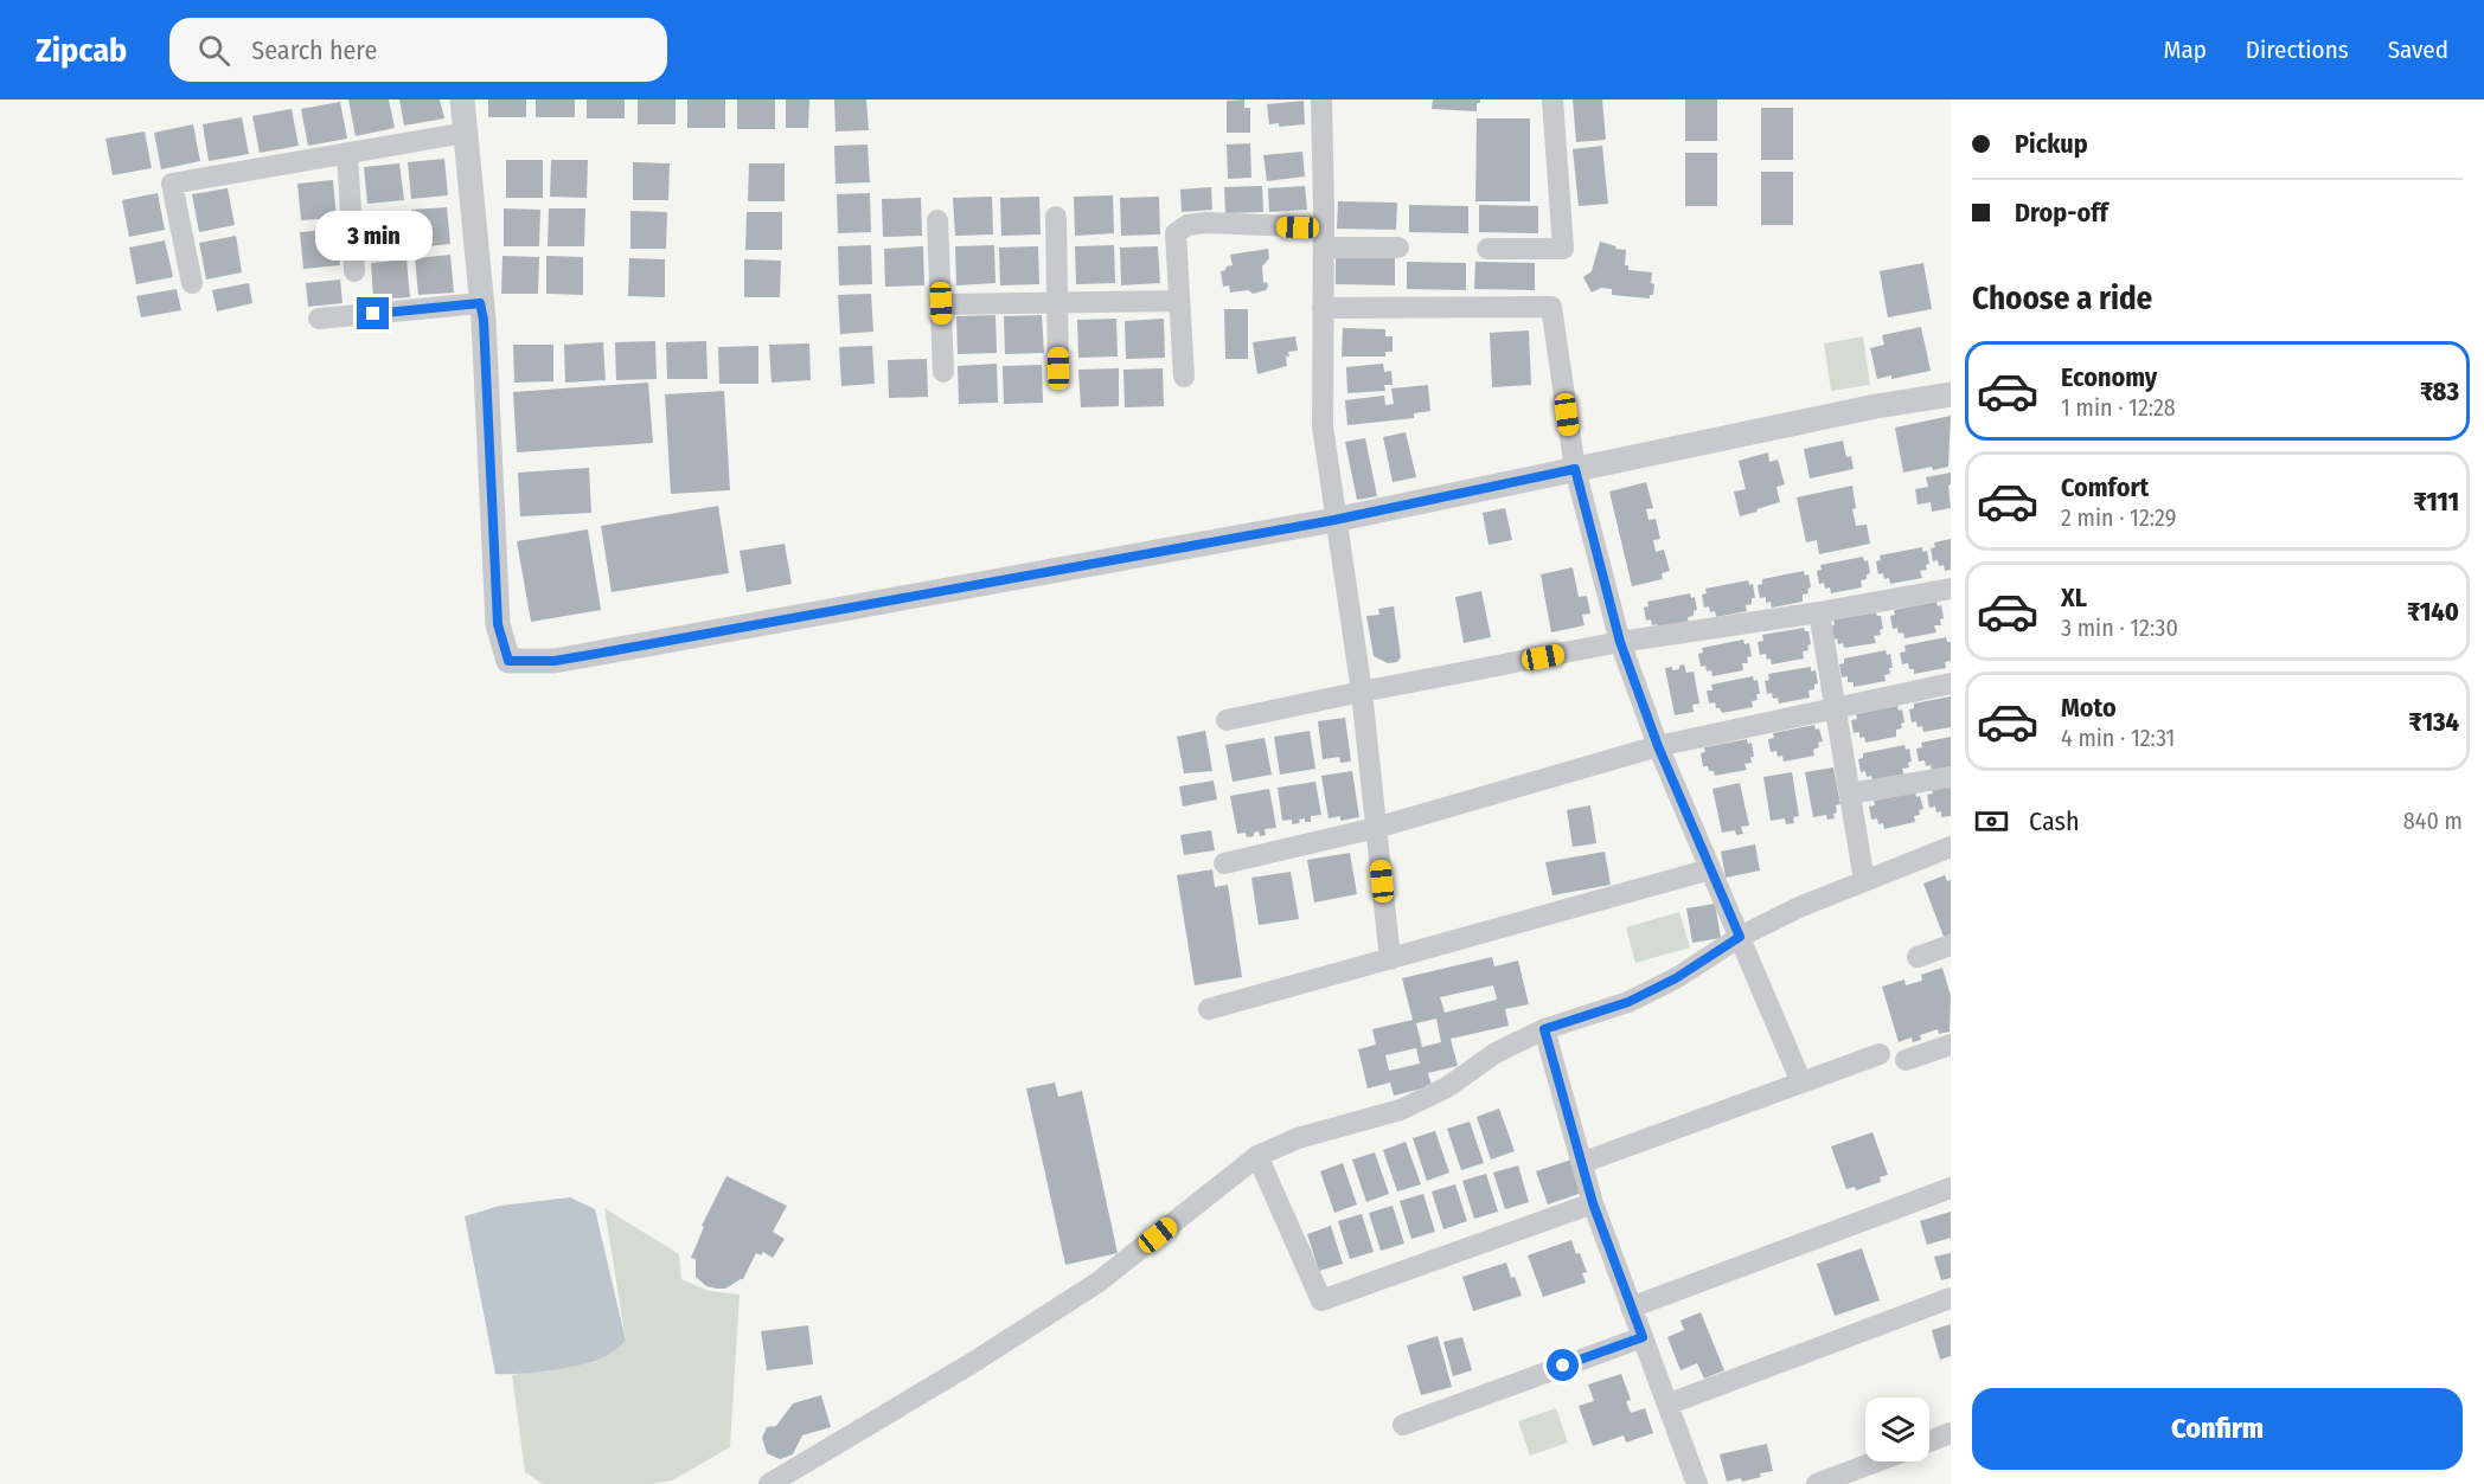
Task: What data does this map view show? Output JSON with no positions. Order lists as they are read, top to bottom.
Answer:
{
  "page": {
    "header": "Zipcab",
    "search": "Search here",
    "nav": ["Map", "Directions", "Saved"],
    "banner": ["Pickup", "Drop-off"],
    "bubble": "3 min",
    "heading": "Choose a ride",
    "list": [
      {
        "name": "Economy",
        "note": "1 min · 12:28",
        "value": "₹83"
      },
      {
        "name": "Comfort",
        "note": "2 min · 12:29",
        "value": "₹111"
      },
      {
        "name": "XL",
        "note": "3 min · 12:30",
        "value": "₹140"
      },
      {
        "name": "Moto",
        "note": "4 min · 12:31",
        "value": "₹134"
      }
    ],
    "pay": ["Cash", "840 m"],
    "buttons": "Confirm"
  }
}
